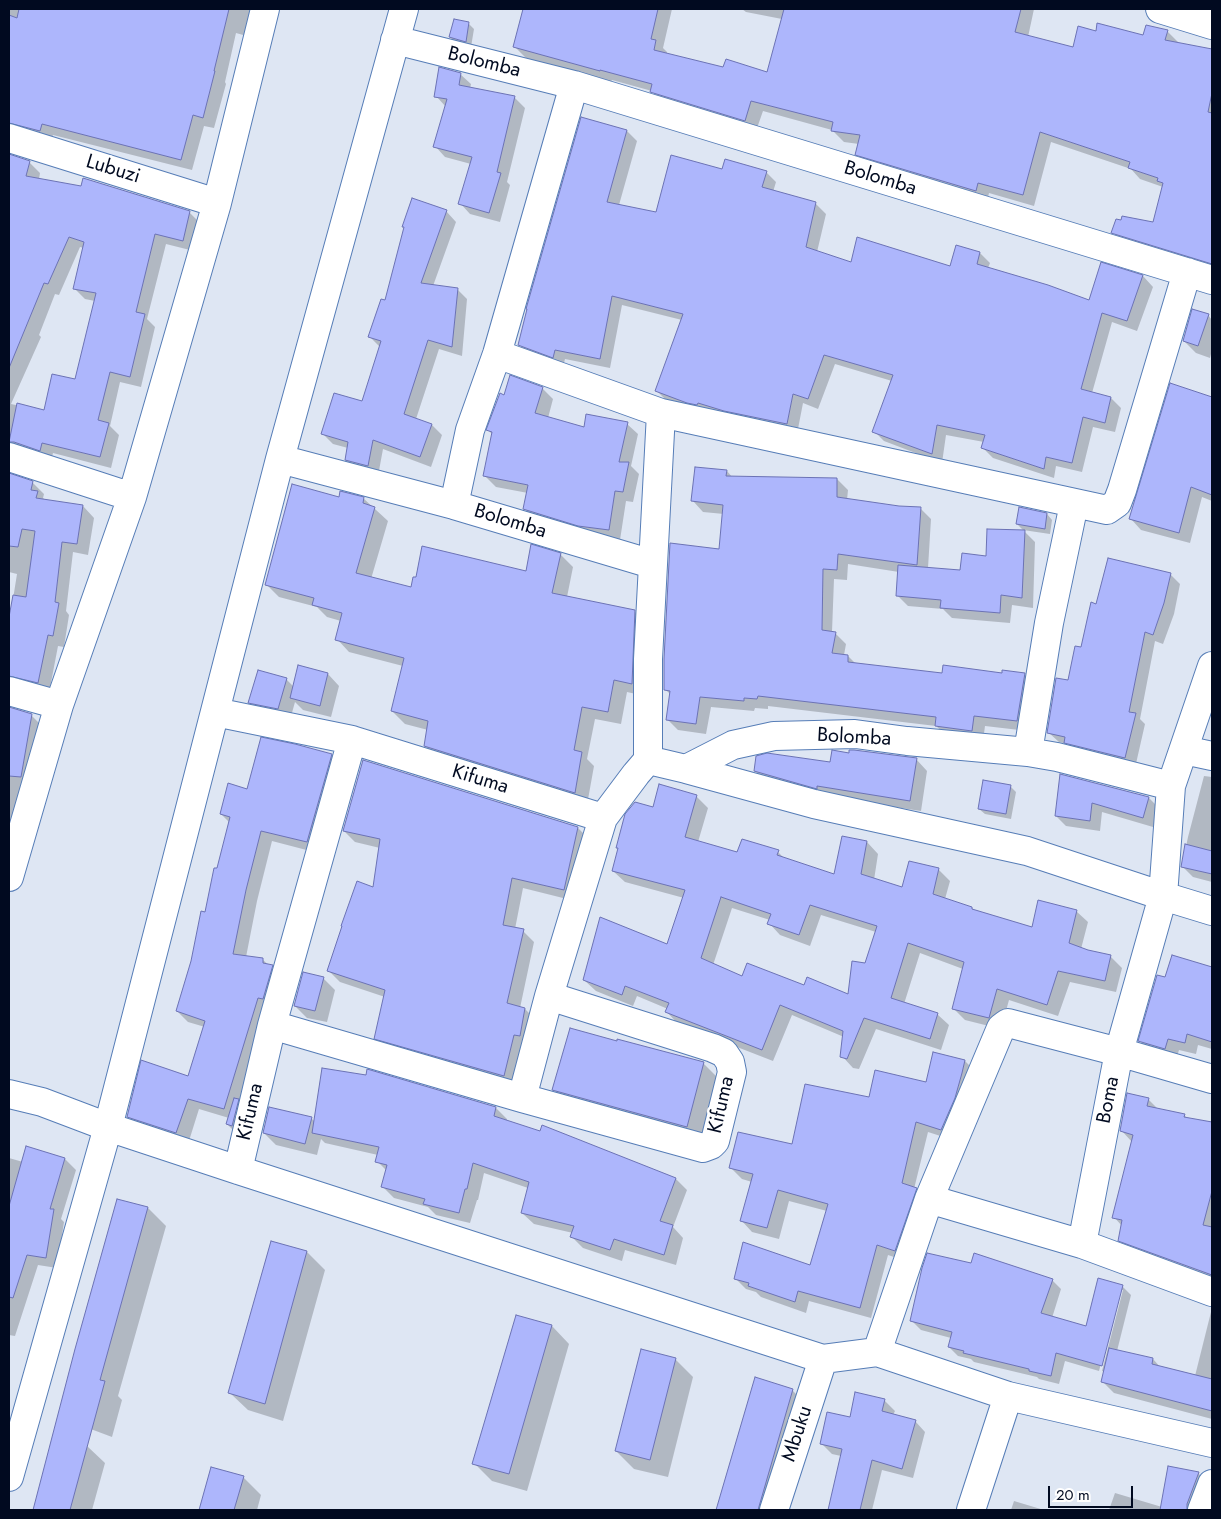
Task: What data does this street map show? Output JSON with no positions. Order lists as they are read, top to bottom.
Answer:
{
  "streets": {
    "street": [
      "Bolomba",
      "Lubuzi",
      "Kifuma",
      "Boma",
      "Mbuku"
    ]
  },
  "scale_bar": "20 m"
}
